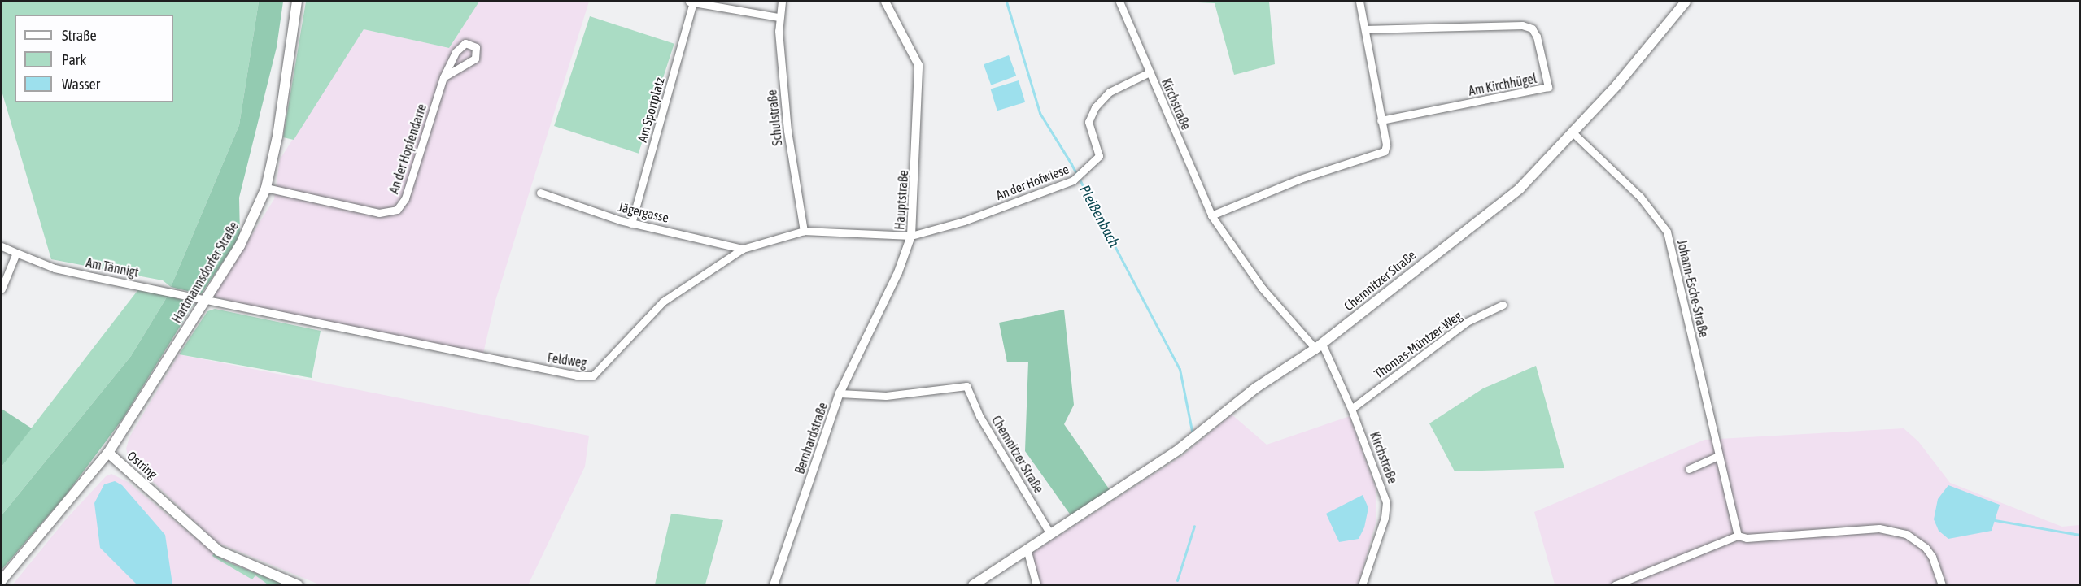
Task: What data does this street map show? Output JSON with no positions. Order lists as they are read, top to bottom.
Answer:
{
  "streets": {
    "main road": ["Hartmannsdorfer Straße", "Chemnitzer Straße", "Ostring"],
    "street": [
      "Am Kirchhügel",
      "Kirchstraße",
      "Am Sportplatz",
      "Schulstraße",
      "An der Hopfendarre",
      "An der Hofwiese",
      "Hauptstraße",
      "Jägergasse",
      "Am Tännigt",
      "Johann-Esche-Straße",
      "Thomas-Müntzer-Weg",
      "Feldweg",
      "Bernhardstraße"
    ]
  },
  "crossings": [
    ["Kirchstraße", "An der Hofwiese"],
    ["Kirchstraße", "Chemnitzer Straße"],
    ["Kirchstraße", "Thomas-Müntzer-Weg"],
    ["Am Sportplatz", "Jägergasse"],
    ["Schulstraße", "Feldweg"],
    ["An der Hopfendarre", "Hartmannsdorfer Straße"],
    ["An der Hofwiese", "Hauptstraße"],
    ["An der Hofwiese", "Feldweg"],
    ["Hauptstraße", "Feldweg"],
    ["Hauptstraße", "Bernhardstraße"],
    ["Jägergasse", "Feldweg"],
    ["Am Tännigt", "Hartmannsdorfer Straße"],
    ["Am Tännigt", "Feldweg"],
    ["Hartmannsdorfer Straße", "Feldweg"],
    ["Hartmannsdorfer Straße", "Ostring"],
    ["Chemnitzer Straße", "Johann-Esche-Straße"],
    ["Chemnitzer Straße", "Bernhardstraße"]
  ],
  "water": ["Pleißenbach"],
  "legend": ["Straße", "Park", "Wasser"]
}
